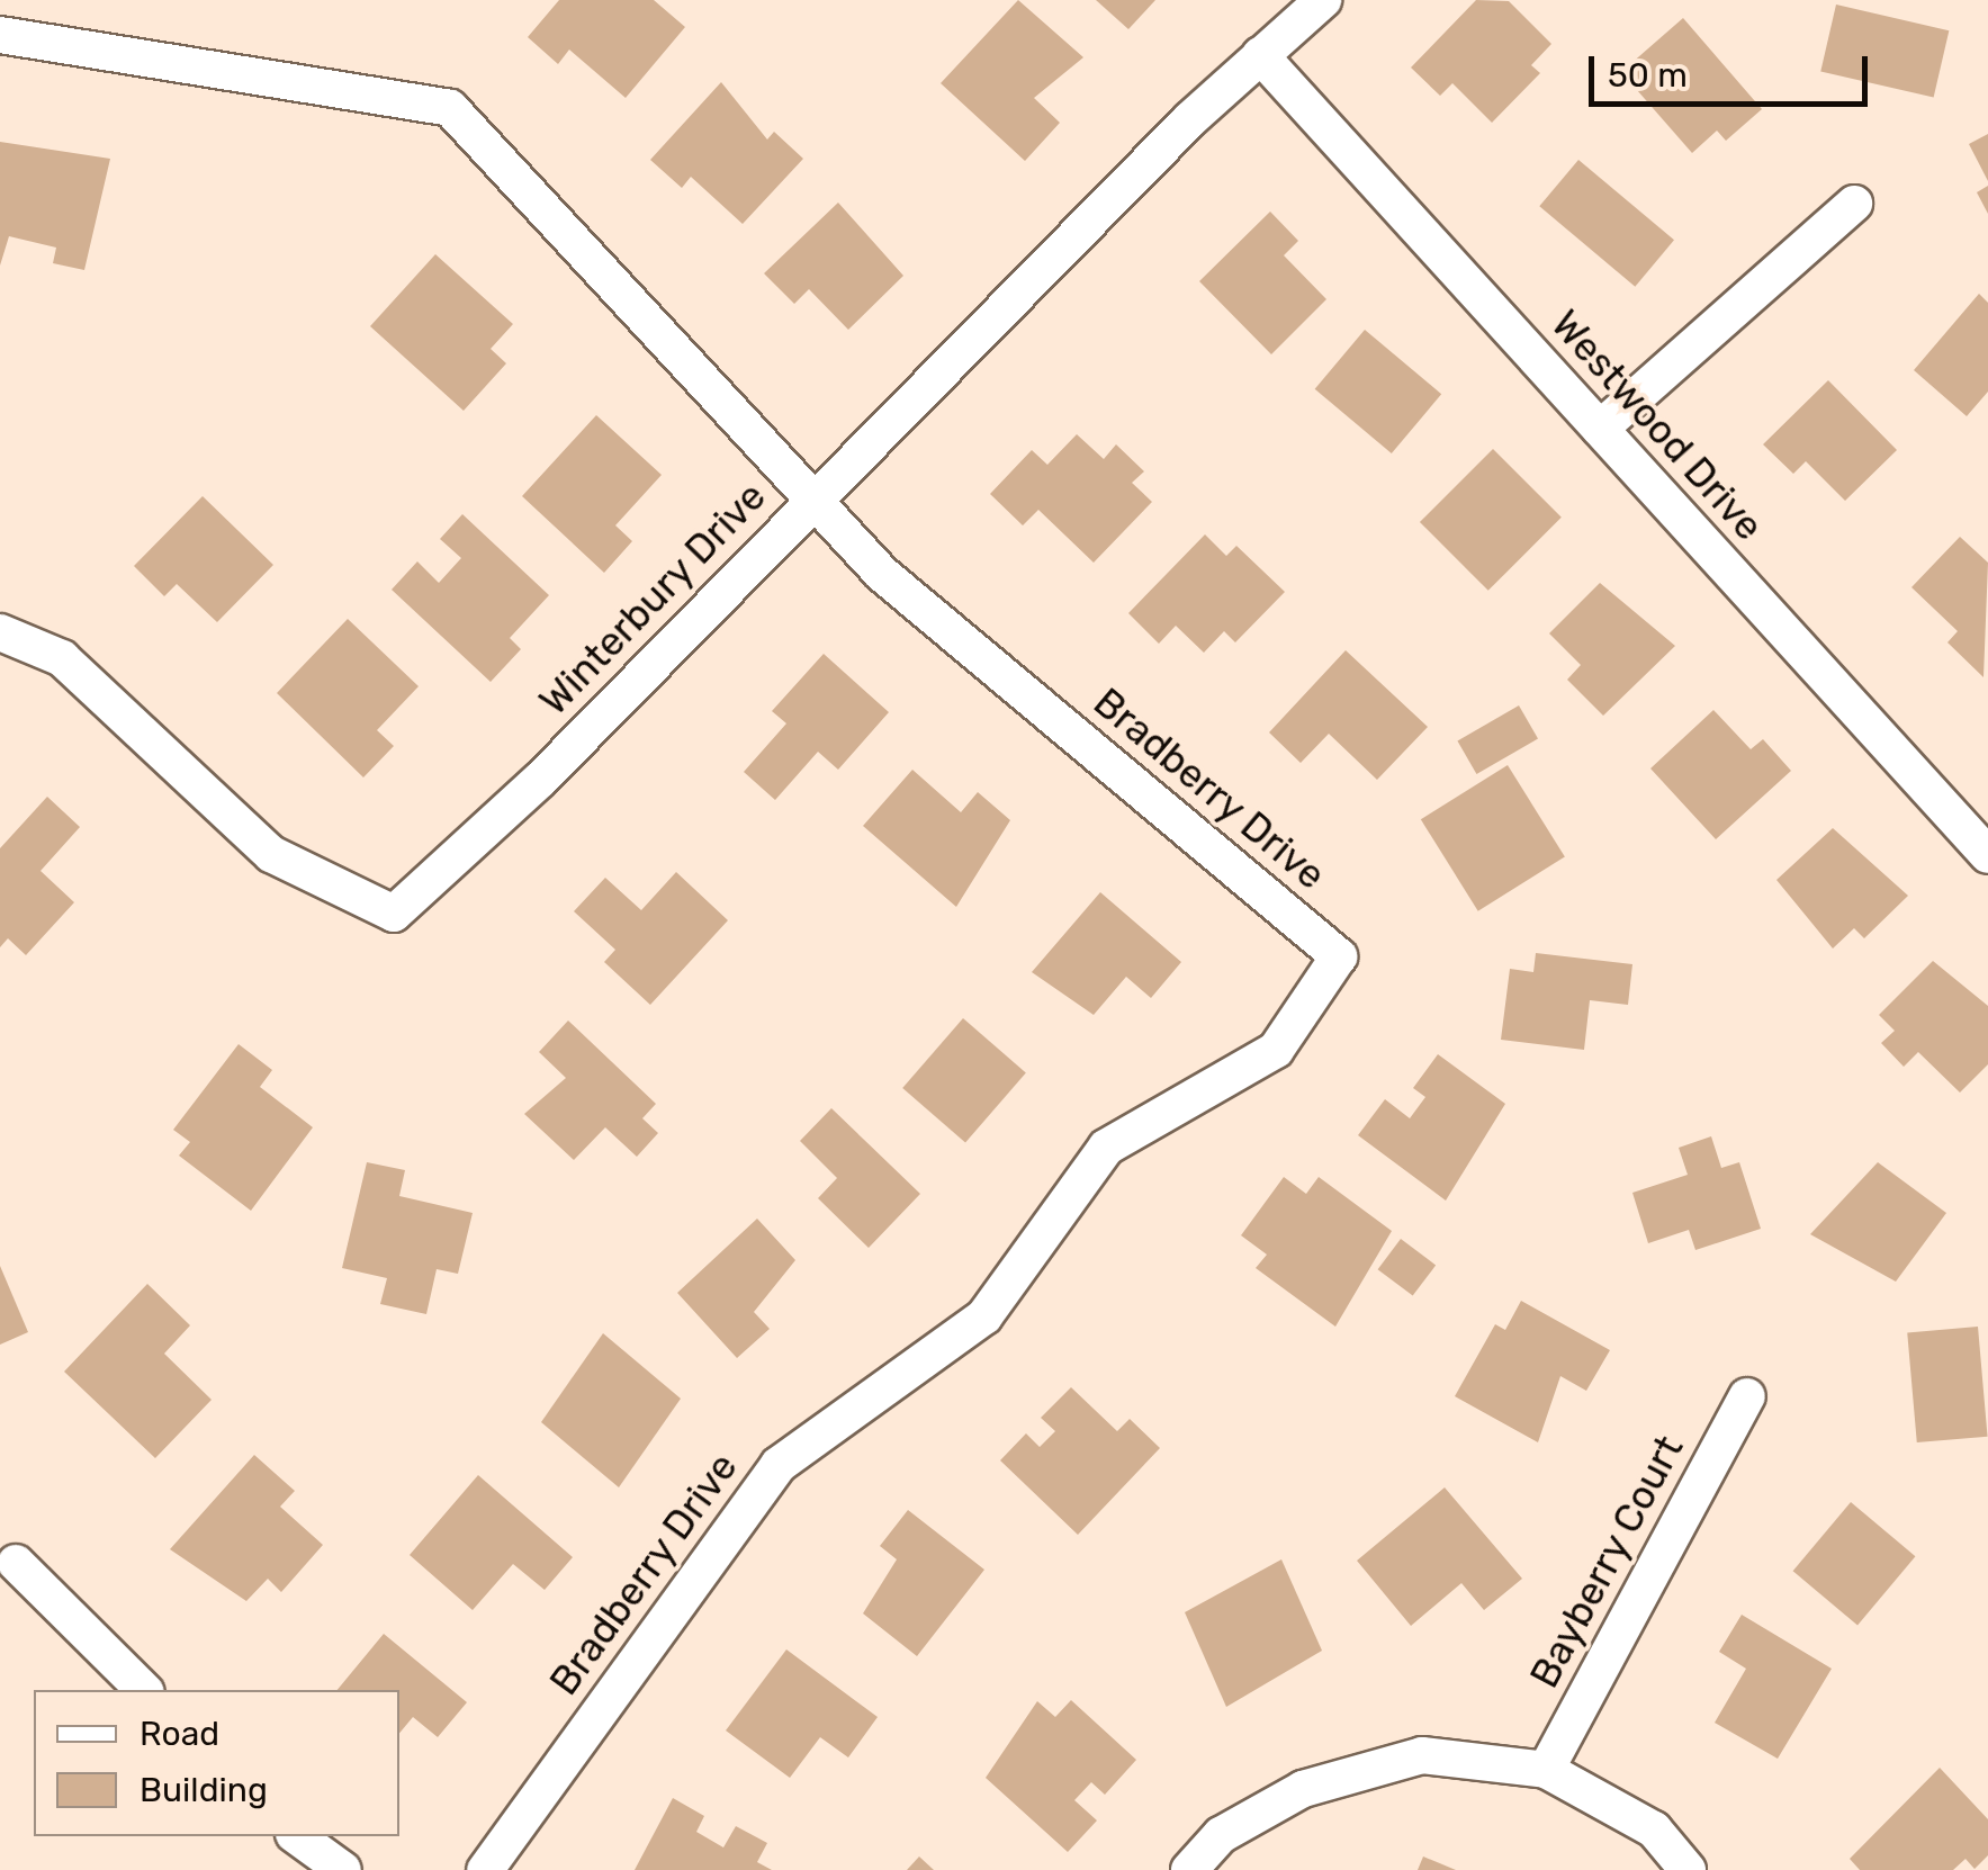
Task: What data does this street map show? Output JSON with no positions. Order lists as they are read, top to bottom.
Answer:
{
  "streets": {
    "street": [
      "Westwood Drive",
      "Winterbury Drive",
      "Bradberry Drive",
      "Bayberry Court"
    ]
  },
  "crossings": [
    ["Westwood Drive", "Winterbury Drive"],
    ["Winterbury Drive", "Bradberry Drive"]
  ],
  "legend": ["Road", "Building"],
  "scale_bar": "50 m"
}
